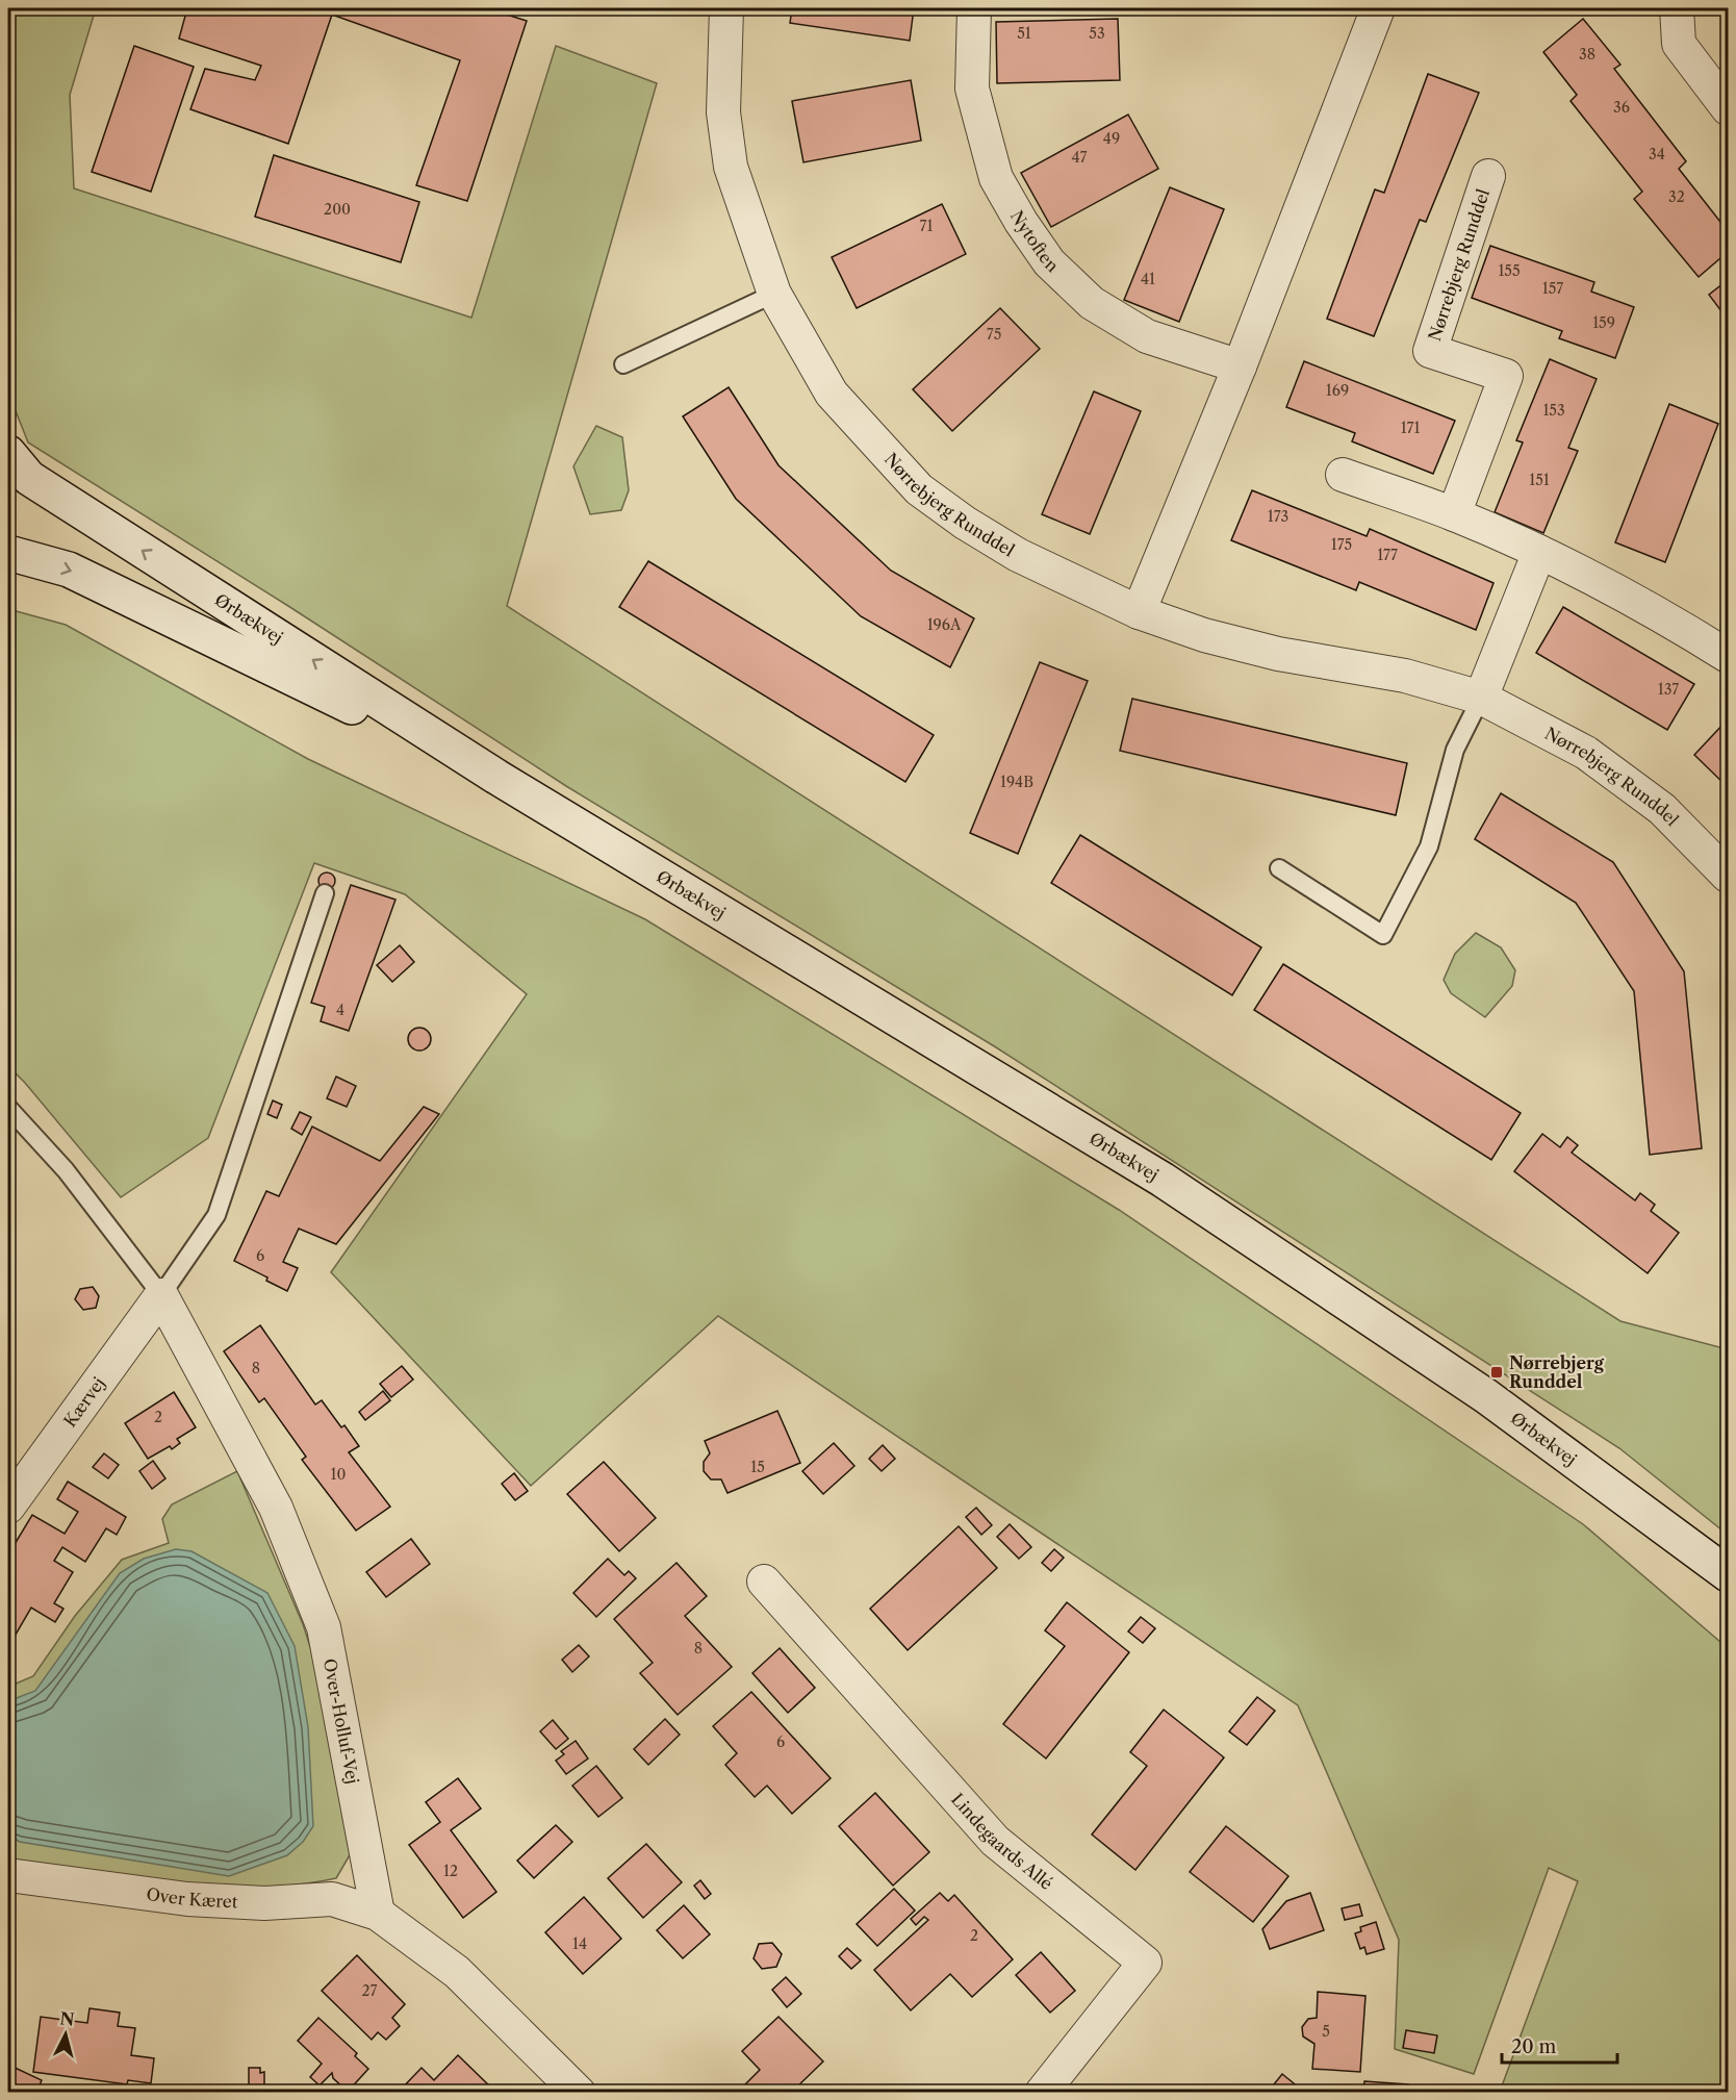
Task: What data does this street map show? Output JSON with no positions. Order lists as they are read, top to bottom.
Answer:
{
  "streets": {
    "main road": ["Ørbækvej"],
    "street": [
      "Nytoften",
      "Nørrebjerg Runddel",
      "Kærvej",
      "Over-Holluf-Vej",
      "Lindegaards Allé",
      "Over Kæret"
    ]
  },
  "crossings": [
    ["Kærvej", "Over-Holluf-Vej"],
    ["Over-Holluf-Vej", "Over Kæret"]
  ],
  "places": {
    "transit": ["Nørrebjerg Runddel"]
  },
  "house_numbers": [
    "51",
    "53",
    "38",
    "36",
    "49",
    "34",
    "47",
    "32",
    "200",
    "71",
    "155",
    "41",
    "157",
    "159",
    "75",
    "169",
    "153",
    "171",
    "151",
    "173",
    "175",
    "177",
    "196A",
    "137",
    "194B",
    "4",
    "6",
    "8",
    "2",
    "15",
    "10",
    "8",
    "6",
    "12",
    "2",
    "14",
    "27",
    "5"
  ],
  "scale_bar": "20 m",
  "north": "top"
}
